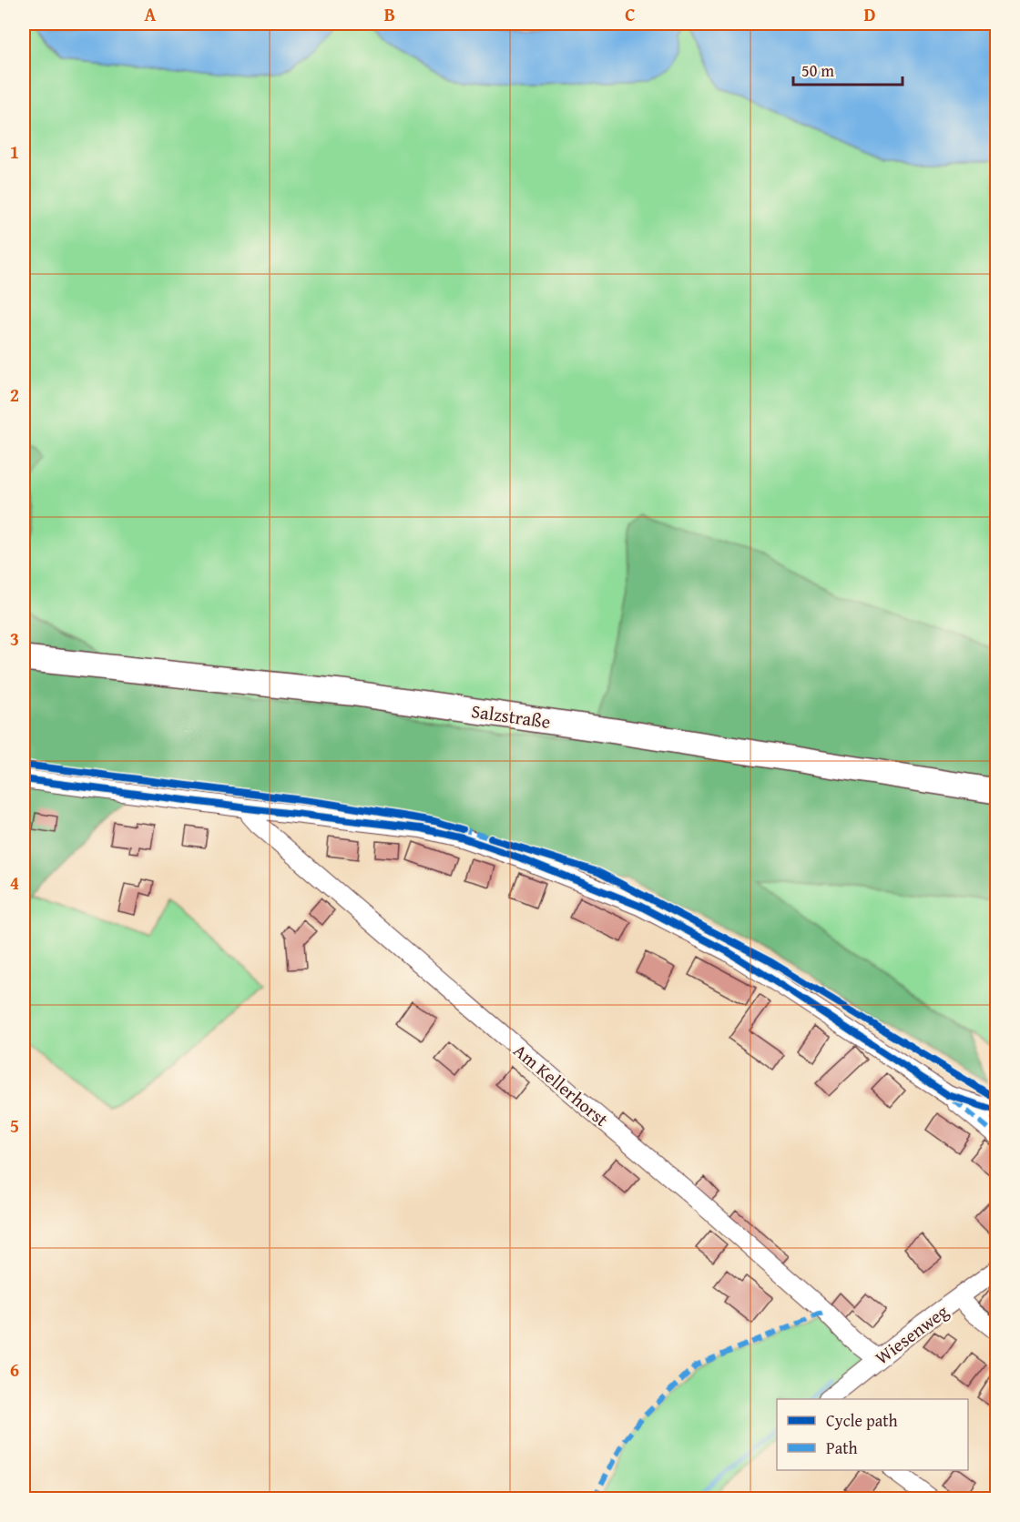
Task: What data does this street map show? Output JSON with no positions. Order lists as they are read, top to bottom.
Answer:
{
  "streets": {
    "street": ["Salzstraße", "Am Kellerhorst", "Wiesenweg"]
  },
  "crossings": [
    ["Am Kellerhorst", "Wiesenweg"]
  ],
  "legend": ["Cycle path", "Path"],
  "scale_bar": "50 m",
  "grid": {
    "columns": [
      "A",
      "B",
      "C",
      "D"
    ],
    "rows": [
      "1",
      "2",
      "3",
      "4",
      "5",
      "6"
    ]
  }
}
